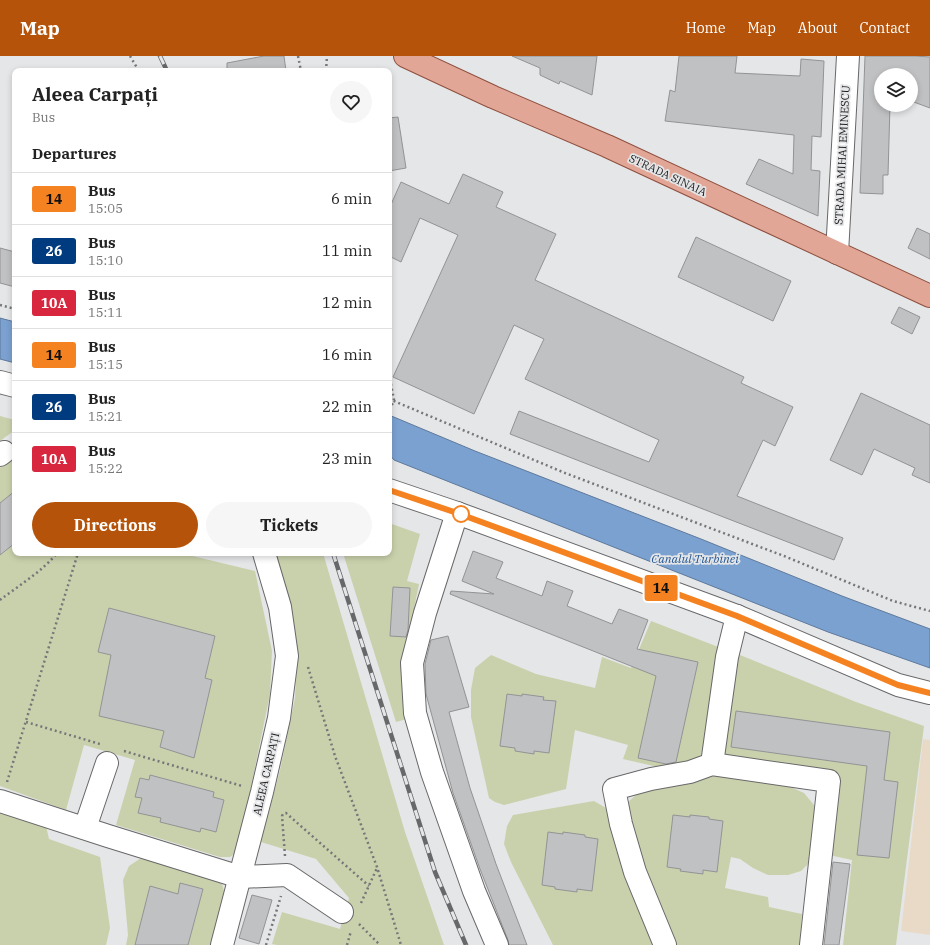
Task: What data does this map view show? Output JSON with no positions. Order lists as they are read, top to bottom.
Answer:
{
  "streets": {
    "main road": ["STRADA SINAIA"],
    "street": ["STRADA MIHAI EMINESCU", "ALEEA CARPAȚI"]
  },
  "crossings": [
    ["STRADA MIHAI EMINESCU", "STRADA SINAIA"]
  ],
  "water": ["Canalul Turbinei"],
  "lines": ["bus line 14"],
  "page": {
    "header": "Map",
    "nav": [
      "Home",
      "Map",
      "About",
      "Contact"
    ],
    "on_map": "14",
    "heading": [
      ["Aleea Carpați", "Bus"],
      "Departures"
    ],
    "list": [
      {
        "mark": "14",
        "name": "Bus",
        "note": "15:05",
        "value": "6 min"
      },
      {
        "mark": "26",
        "name": "Bus",
        "note": "15:10",
        "value": "11 min"
      },
      {
        "mark": "10A",
        "name": "Bus",
        "note": "15:11",
        "value": "12 min"
      },
      {
        "mark": "14",
        "name": "Bus",
        "note": "15:15",
        "value": "16 min"
      },
      {
        "mark": "26",
        "name": "Bus",
        "note": "15:21",
        "value": "22 min"
      },
      {
        "mark": "10A",
        "name": "Bus",
        "note": "15:22",
        "value": "23 min"
      }
    ],
    "buttons": ["Directions", "Tickets"]
  }
}
